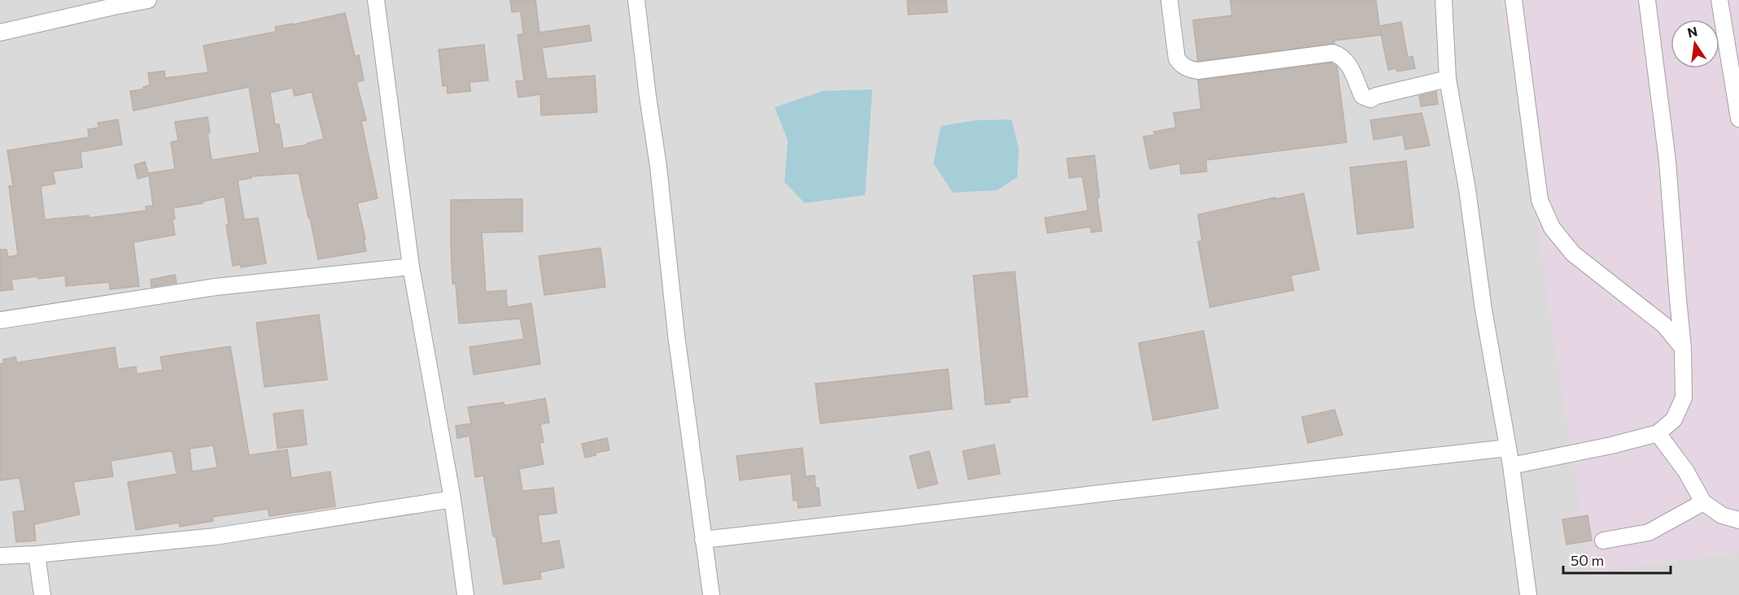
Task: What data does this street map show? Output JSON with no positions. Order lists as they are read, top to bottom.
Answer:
{
  "scale_bar": "50 m",
  "north": "top"
}
